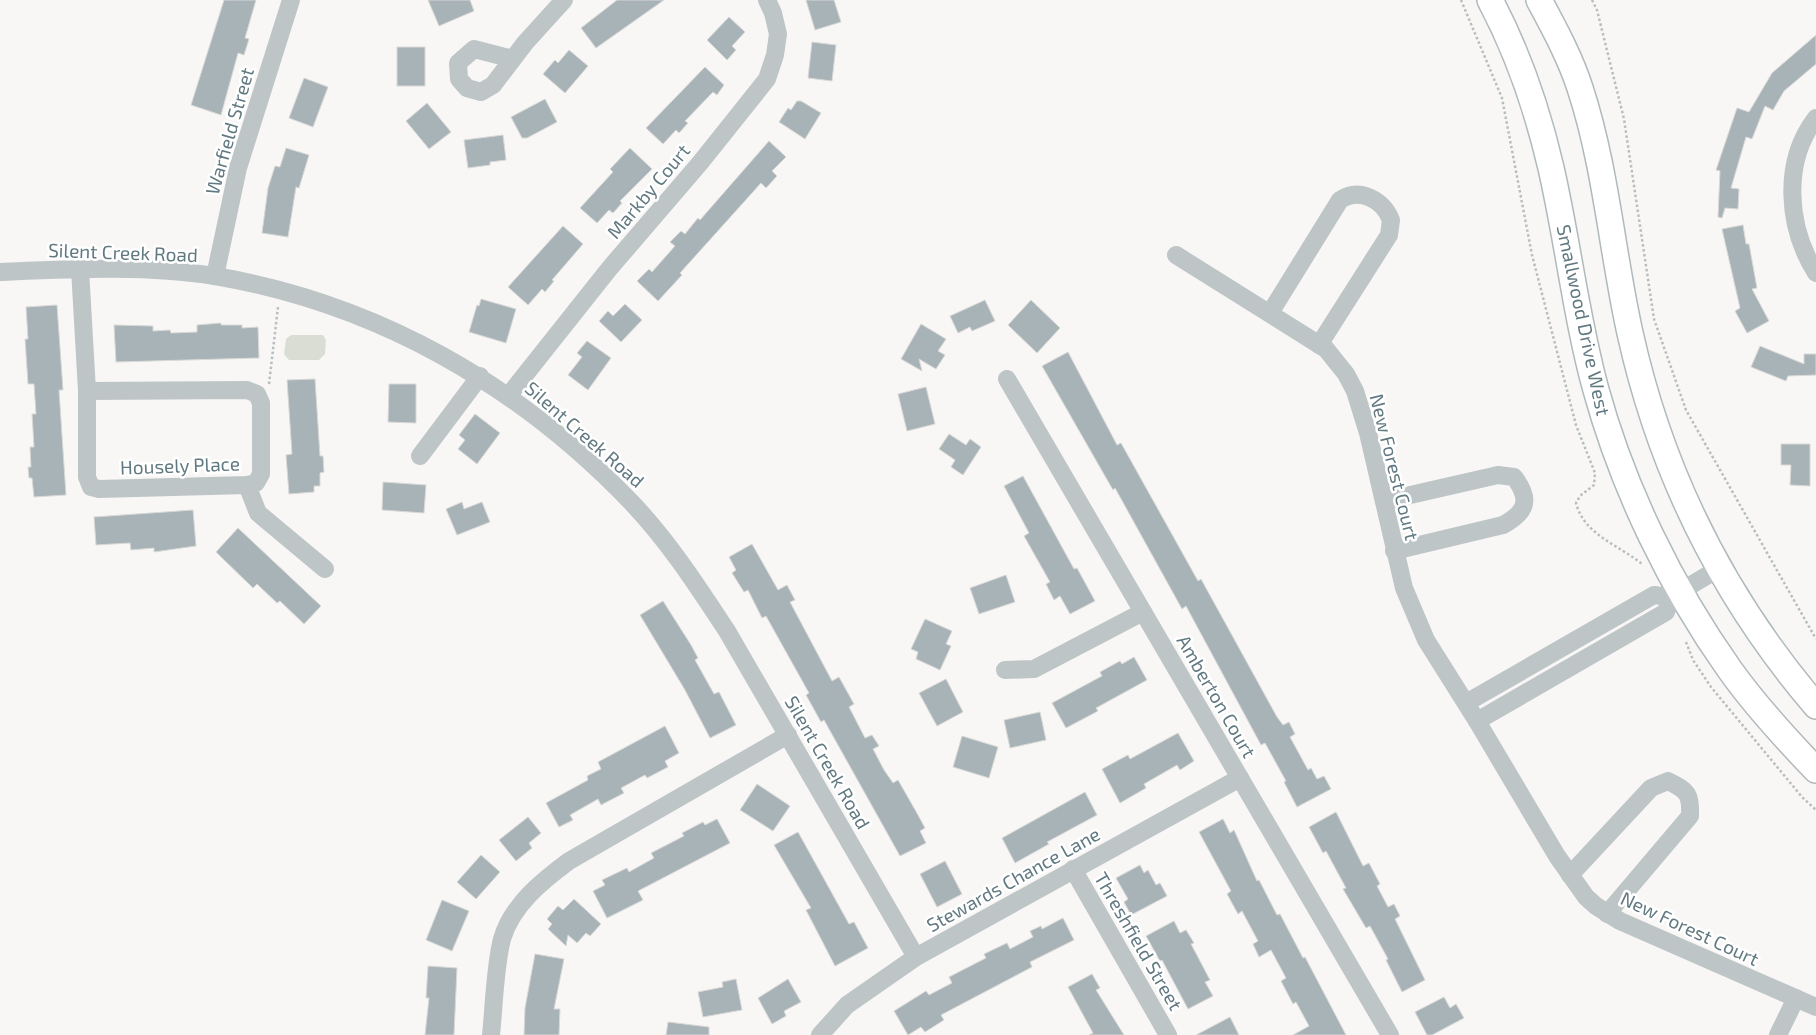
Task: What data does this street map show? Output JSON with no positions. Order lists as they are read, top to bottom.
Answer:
{
  "streets": {
    "street": [
      "Warfield Street",
      "Markby Court",
      "Silent Creek Road",
      "Smallwood Drive West",
      "Housely Place",
      "New Forest Court",
      "Amberton Court",
      "Stewards Chance Lane",
      "Threshfield Street"
    ]
  },
  "crossings": [
    ["Warfield Street", "Silent Creek Road"],
    ["Markby Court", "Silent Creek Road"],
    ["Silent Creek Road", "Housely Place"],
    ["Silent Creek Road", "Stewards Chance Lane"],
    ["Amberton Court", "Stewards Chance Lane"],
    ["Stewards Chance Lane", "Threshfield Street"]
  ]
}
